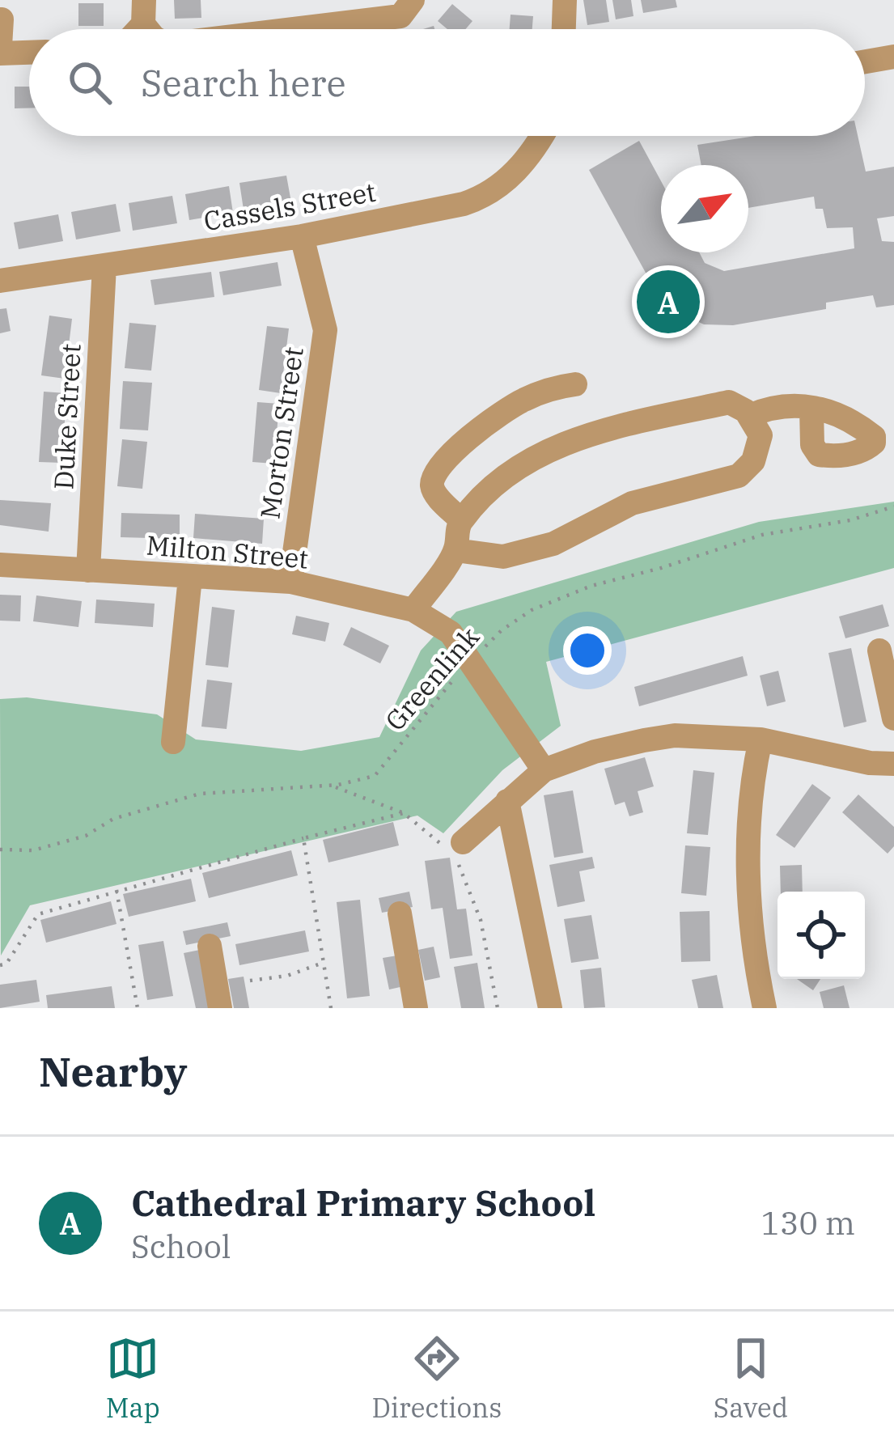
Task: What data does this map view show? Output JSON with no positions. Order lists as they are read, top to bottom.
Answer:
{
  "streets": {
    "street": [
      "Cassels Street",
      "Duke Street",
      "Morton Street",
      "Milton Street"
    ],
    "path": ["Greenlink"]
  },
  "crossings": [
    ["Cassels Street", "Duke Street"],
    ["Cassels Street", "Morton Street"],
    ["Duke Street", "Milton Street"],
    ["Morton Street", "Milton Street"],
    ["Milton Street", "Greenlink"]
  ],
  "north": "top right",
  "page": {
    "search": "Search here",
    "pins": "A",
    "heading": "Nearby",
    "list": [
      {
        "mark": "A",
        "name": "Cathedral Primary School",
        "note": "School",
        "value": "130 m"
      }
    ],
    "nav": ["Map", "Directions", "Saved"]
  }
}
